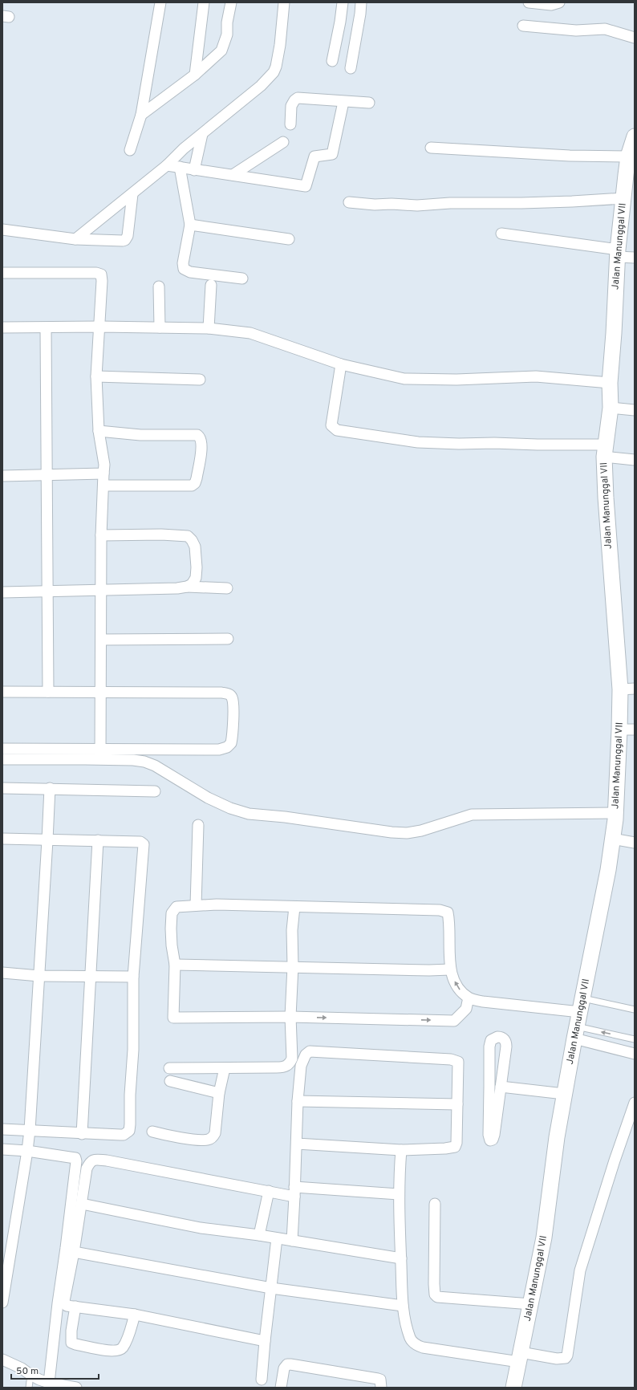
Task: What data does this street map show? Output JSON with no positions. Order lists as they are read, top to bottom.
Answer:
{
  "streets": {
    "street": ["Jalan Manunggal VII"]
  },
  "scale_bar": "50 m"
}
